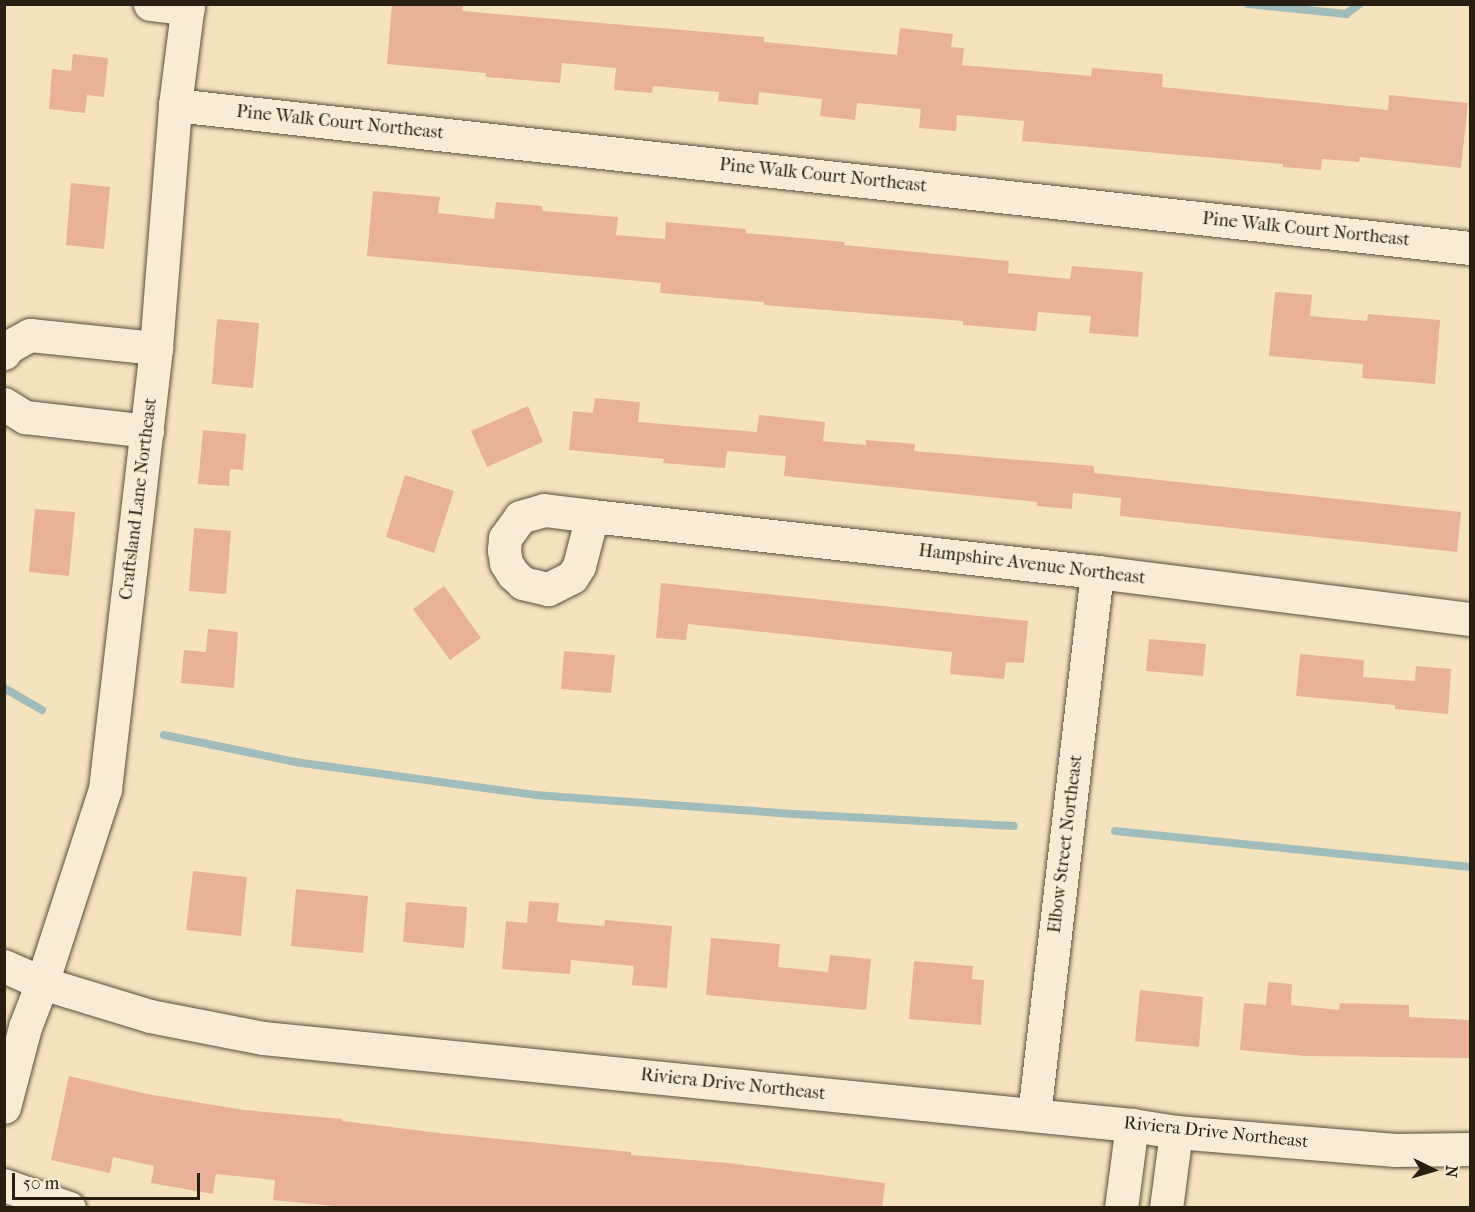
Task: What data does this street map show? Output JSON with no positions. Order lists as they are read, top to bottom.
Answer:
{
  "streets": {
    "street": [
      "Pine Walk Court Northeast",
      "Craftsland Lane Northeast",
      "Hampshire Avenue Northeast",
      "Elbow Street Northeast",
      "Riviera Drive Northeast"
    ]
  },
  "crossings": [
    ["Pine Walk Court Northeast", "Craftsland Lane Northeast"],
    ["Craftsland Lane Northeast", "Riviera Drive Northeast"],
    ["Hampshire Avenue Northeast", "Elbow Street Northeast"],
    ["Elbow Street Northeast", "Riviera Drive Northeast"]
  ],
  "scale_bar": "50 m",
  "north": "right"
}
